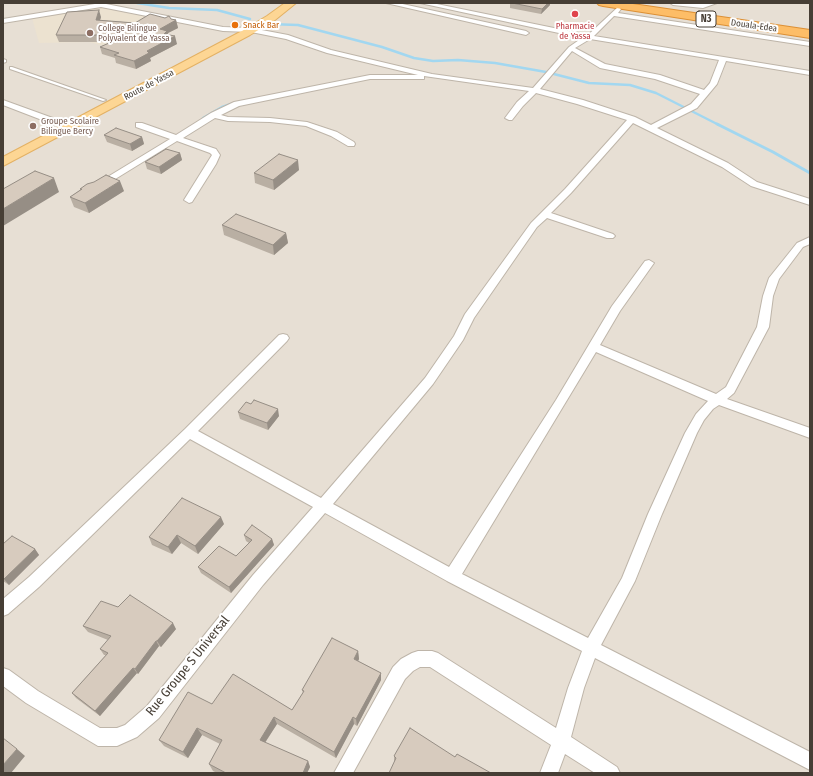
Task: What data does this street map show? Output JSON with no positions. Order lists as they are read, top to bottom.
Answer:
{
  "streets": {
    "highway": ["N3", "Douala-Edea"],
    "main road": ["Route de Yassa"],
    "street": ["Rue Groupe S Universal"]
  },
  "places": [
    "Pharmacie de Yassa",
    "Snack Bar",
    "College Bilingue Polyvalent de Yassa",
    "Groupe Scolaire Bilingue Bercy"
  ]
}
